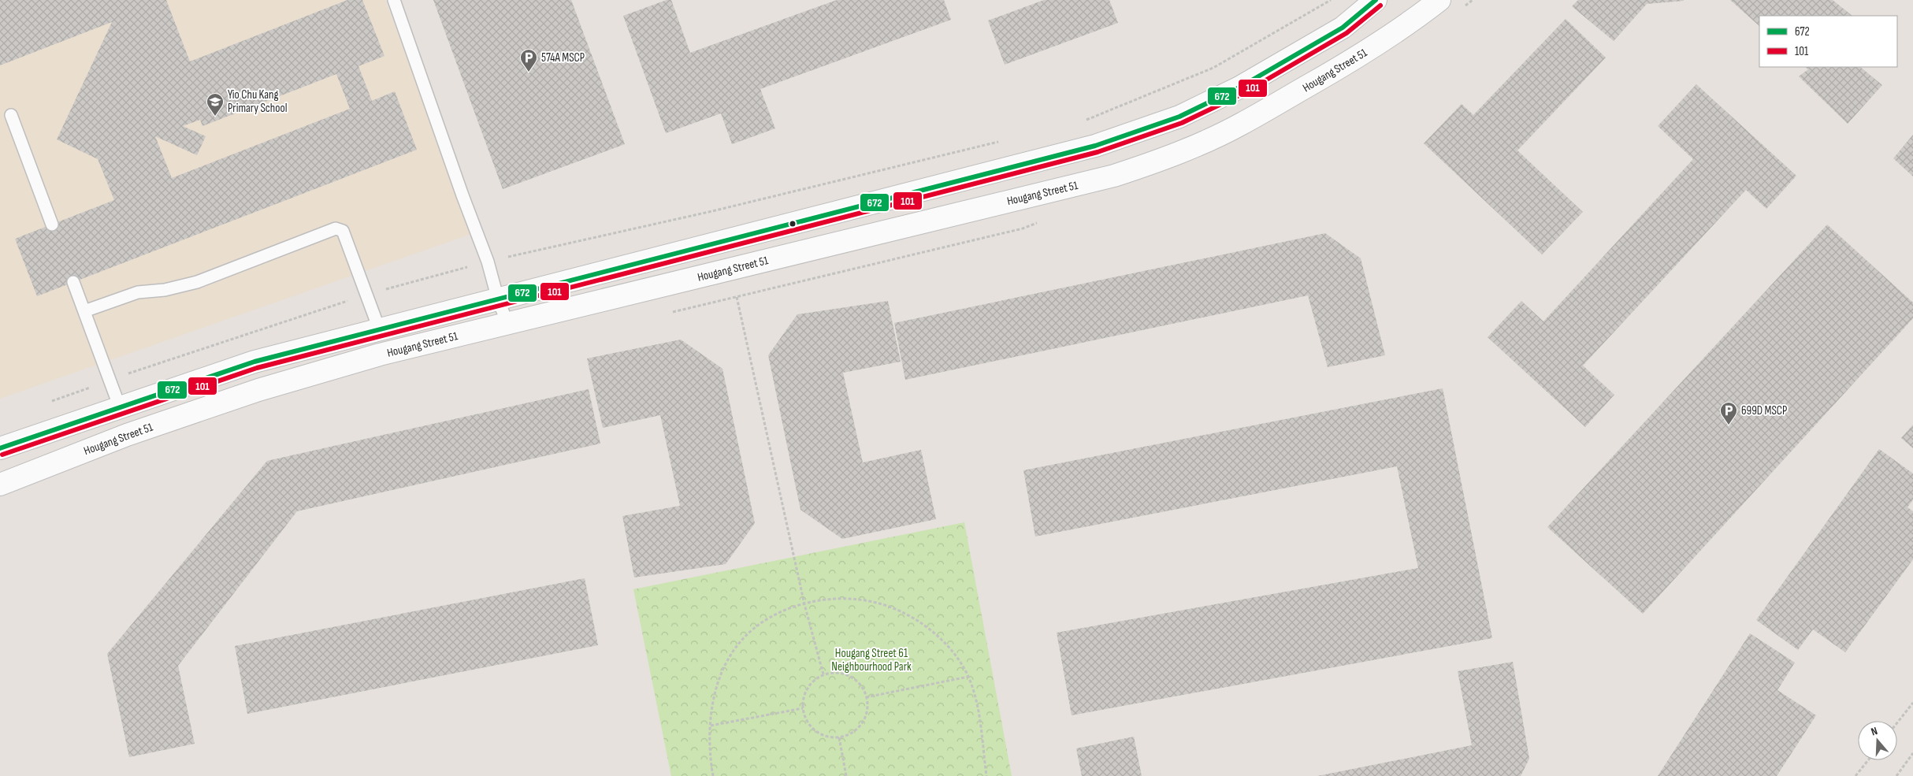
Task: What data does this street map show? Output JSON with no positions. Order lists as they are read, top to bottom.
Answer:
{
  "streets": {
    "street": ["Hougang Street 51"]
  },
  "parks": ["Hougang Street 61 Neighbourhood Park"],
  "places": {
    "parking": ["574A MSCP", "699D MSCP"],
    "school or university": ["Yio Chu Kang Primary School"]
  },
  "lines": ["transit line 672", "transit line 101"],
  "legend": ["672", "101"],
  "north": "top"
}
